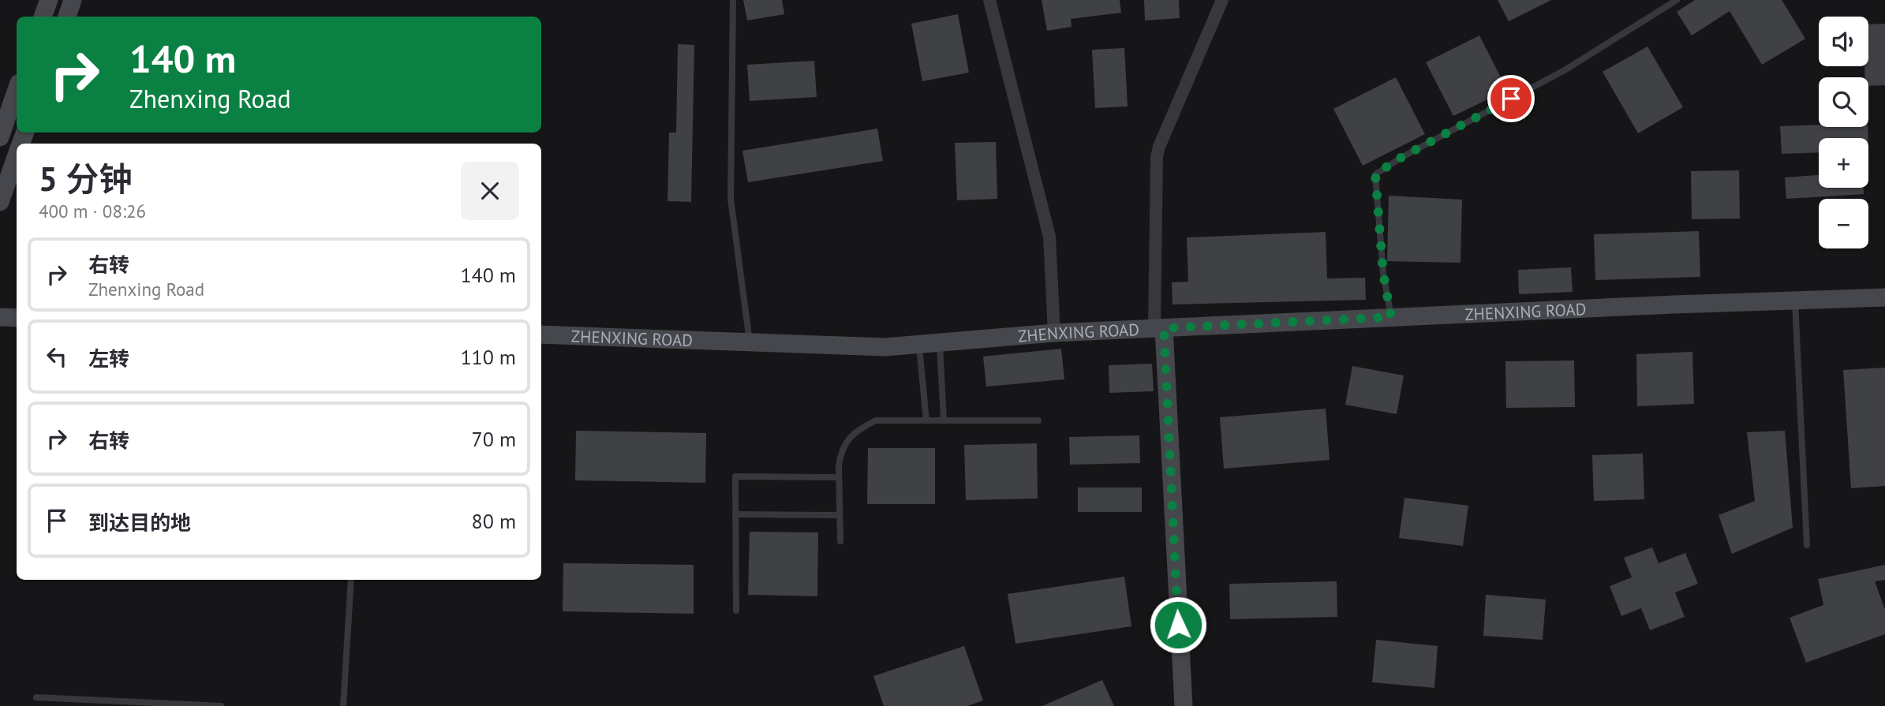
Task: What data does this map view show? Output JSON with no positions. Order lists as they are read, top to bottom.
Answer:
{
  "streets": {
    "street": ["ZHENXING ROAD"]
  },
  "page": {
    "map_buttons": ["+", "−"],
    "turn": ["140 m", "Zhenxing Road"],
    "heading": ["5 分钟", "400 m · 08:26"],
    "list": [
      {
        "name": "右转",
        "note": "Zhenxing Road",
        "value": "140 m"
      },
      {
        "name": "左转",
        "value": "110 m"
      },
      {
        "name": "右转",
        "value": "70 m"
      },
      {
        "name": "到达目的地",
        "value": "80 m"
      }
    ]
  }
}
